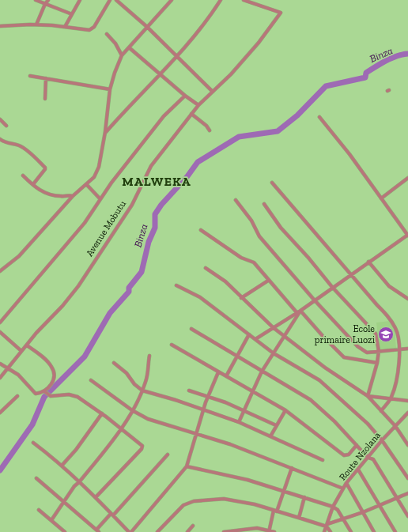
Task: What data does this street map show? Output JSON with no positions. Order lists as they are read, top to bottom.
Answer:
{
  "streets": {
    "street": ["Avenue Mobutu", "Route Nzolana"]
  },
  "districts": ["MALWEKA"],
  "water": ["Binza"],
  "places": {
    "school or university": ["Ecole primaire Luozi"]
  }
}
